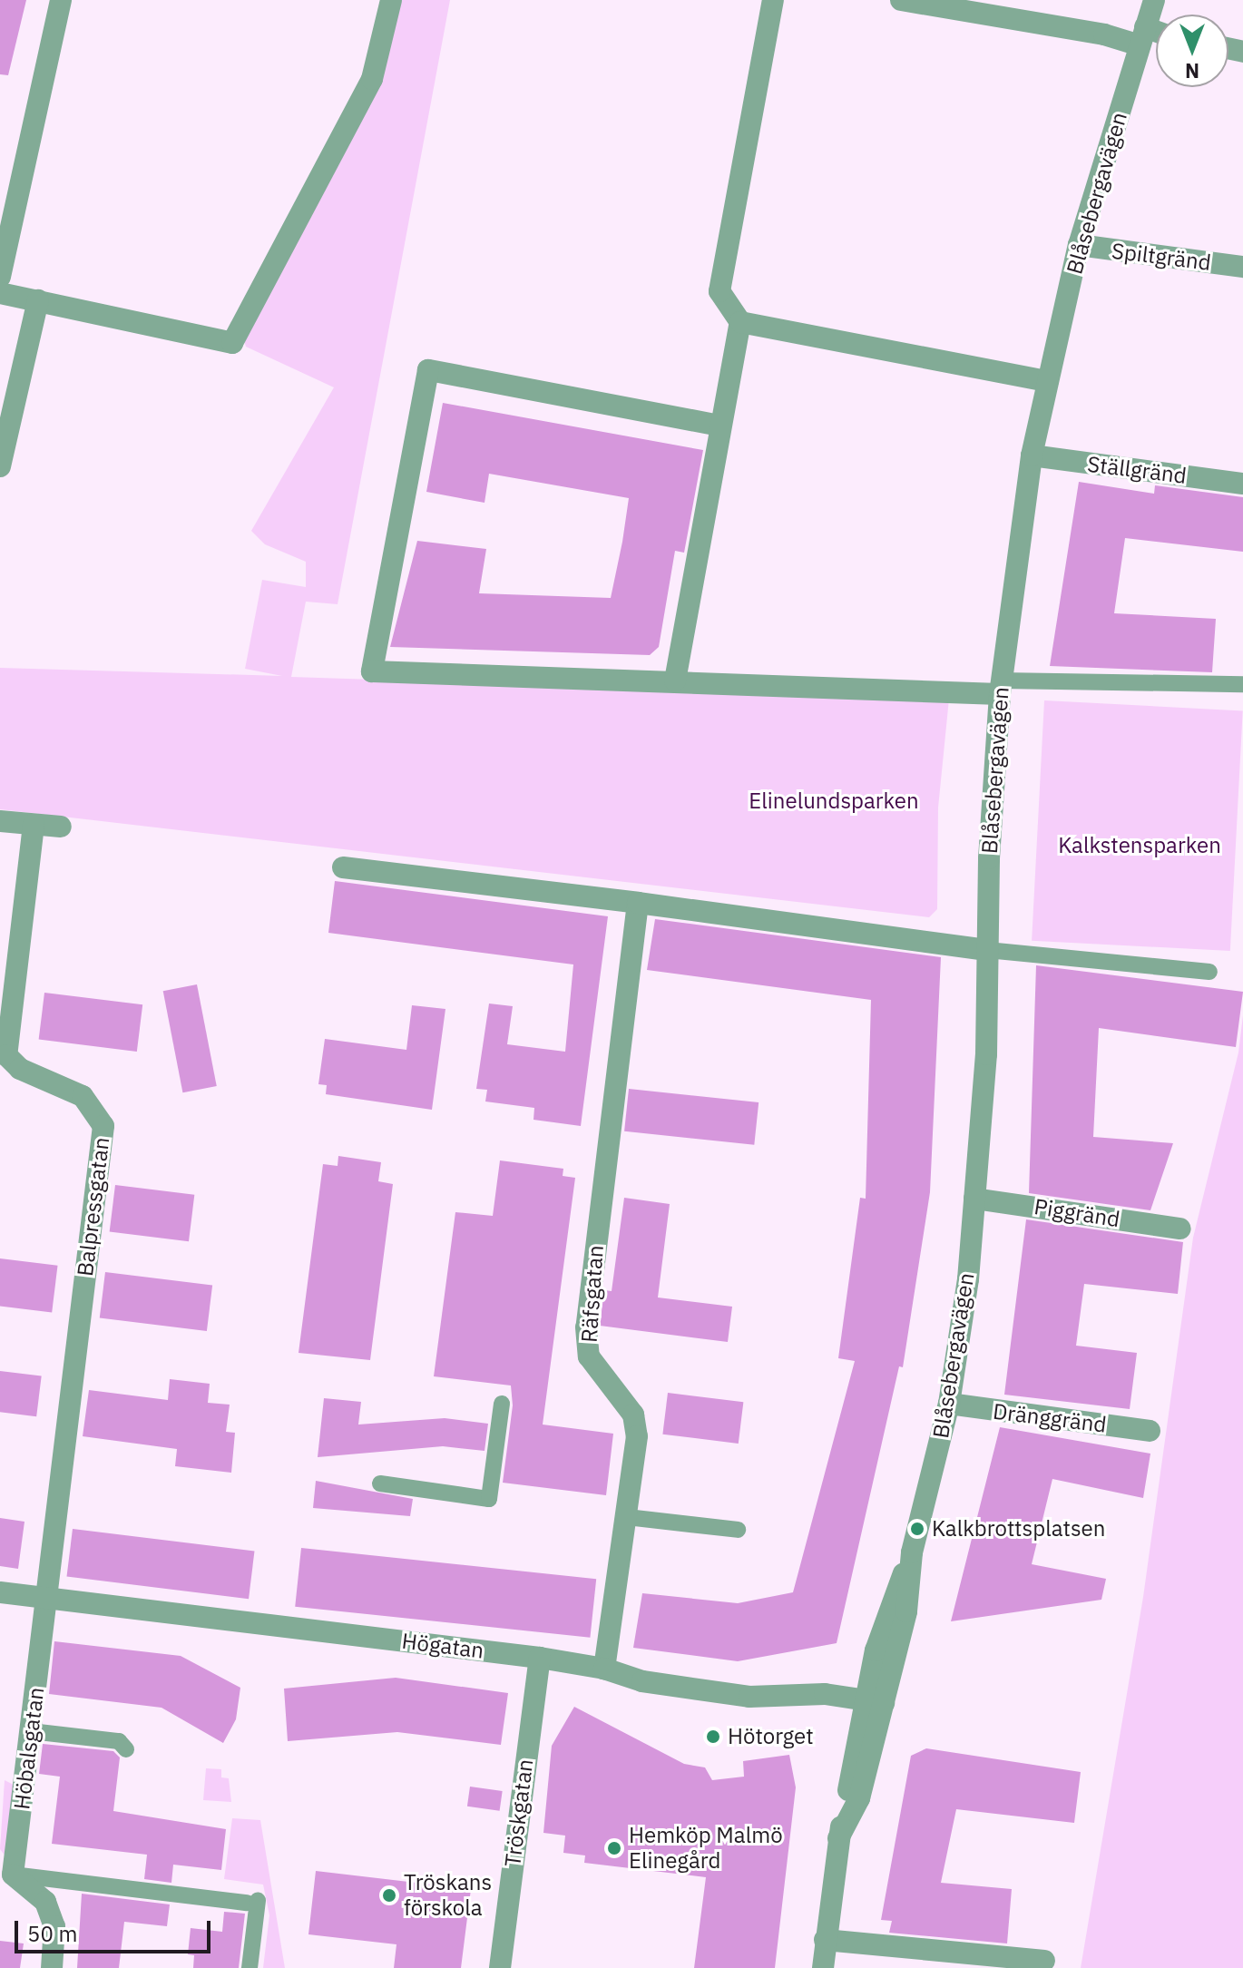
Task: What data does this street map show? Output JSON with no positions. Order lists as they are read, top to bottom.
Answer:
{
  "streets": {
    "street": [
      "Blåsebergavägen",
      "Spiltgränd",
      "Ställgränd",
      "Balpressgatan",
      "Piggränd",
      "Räfsgatan",
      "Dränggränd",
      "Högatan",
      "Höbalsgatan",
      "Tröskgatan"
    ]
  },
  "crossings": [
    ["Blåsebergavägen", "Spiltgränd"],
    ["Blåsebergavägen", "Ställgränd"],
    ["Blåsebergavägen", "Piggränd"],
    ["Blåsebergavägen", "Dränggränd"],
    ["Blåsebergavägen", "Högatan"],
    ["Balpressgatan", "Högatan"],
    ["Balpressgatan", "Höbalsgatan"],
    ["Räfsgatan", "Högatan"],
    ["Högatan", "Höbalsgatan"],
    ["Högatan", "Tröskgatan"]
  ],
  "parks": ["Elinelundsparken", "Kalkstensparken"],
  "places": [
    "Kalkbrottsplatsen",
    "Hötorget",
    "Hemköp Malmö Elinegård",
    "Tröskans förskola"
  ],
  "scale_bar": "50 m",
  "north": "bottom"
}
